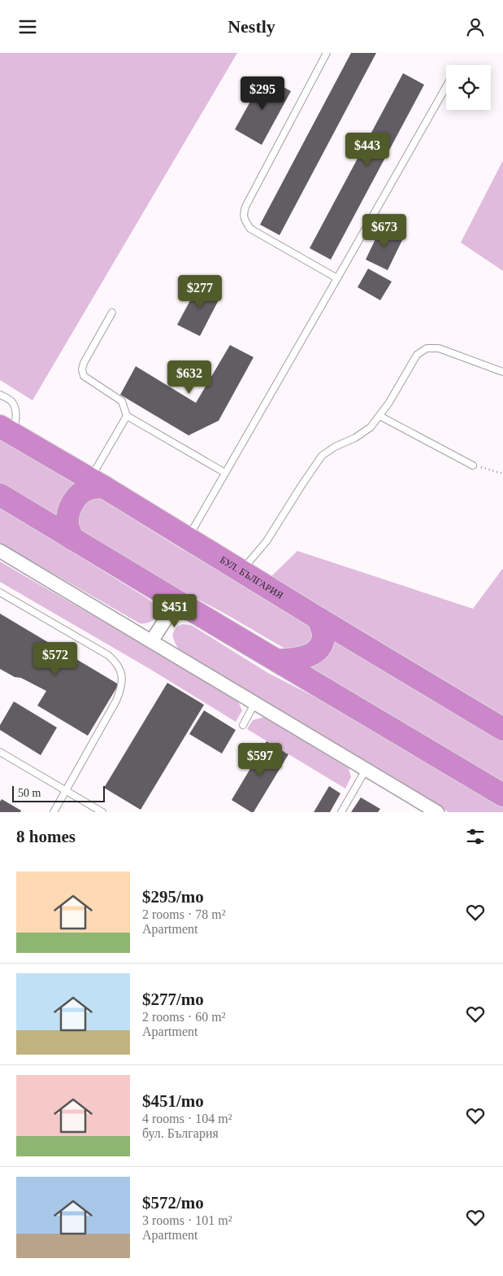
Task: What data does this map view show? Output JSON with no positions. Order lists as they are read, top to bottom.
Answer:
{
  "streets": {
    "highway": ["БУЛ. БЪЛГАРИЯ"]
  },
  "scale_bar": "50 m",
  "page": {
    "header": "Nestly",
    "price": [
      "$295",
      "$443",
      "$673",
      "$277",
      "$632",
      "$451",
      "$572",
      "$597"
    ],
    "scale": "50 m",
    "heading": "8 homes",
    "list": [
      {
        "name": "$295/mo",
        "note": "2 rooms · 78 m² · Apartment"
      },
      {
        "name": "$277/mo",
        "note": "2 rooms · 60 m² · Apartment"
      },
      {
        "name": "$451/mo",
        "note": "4 rooms · 104 m² · бул. България"
      },
      {
        "name": "$572/mo",
        "note": "3 rooms · 101 m² · Apartment"
      }
    ]
  }
}
